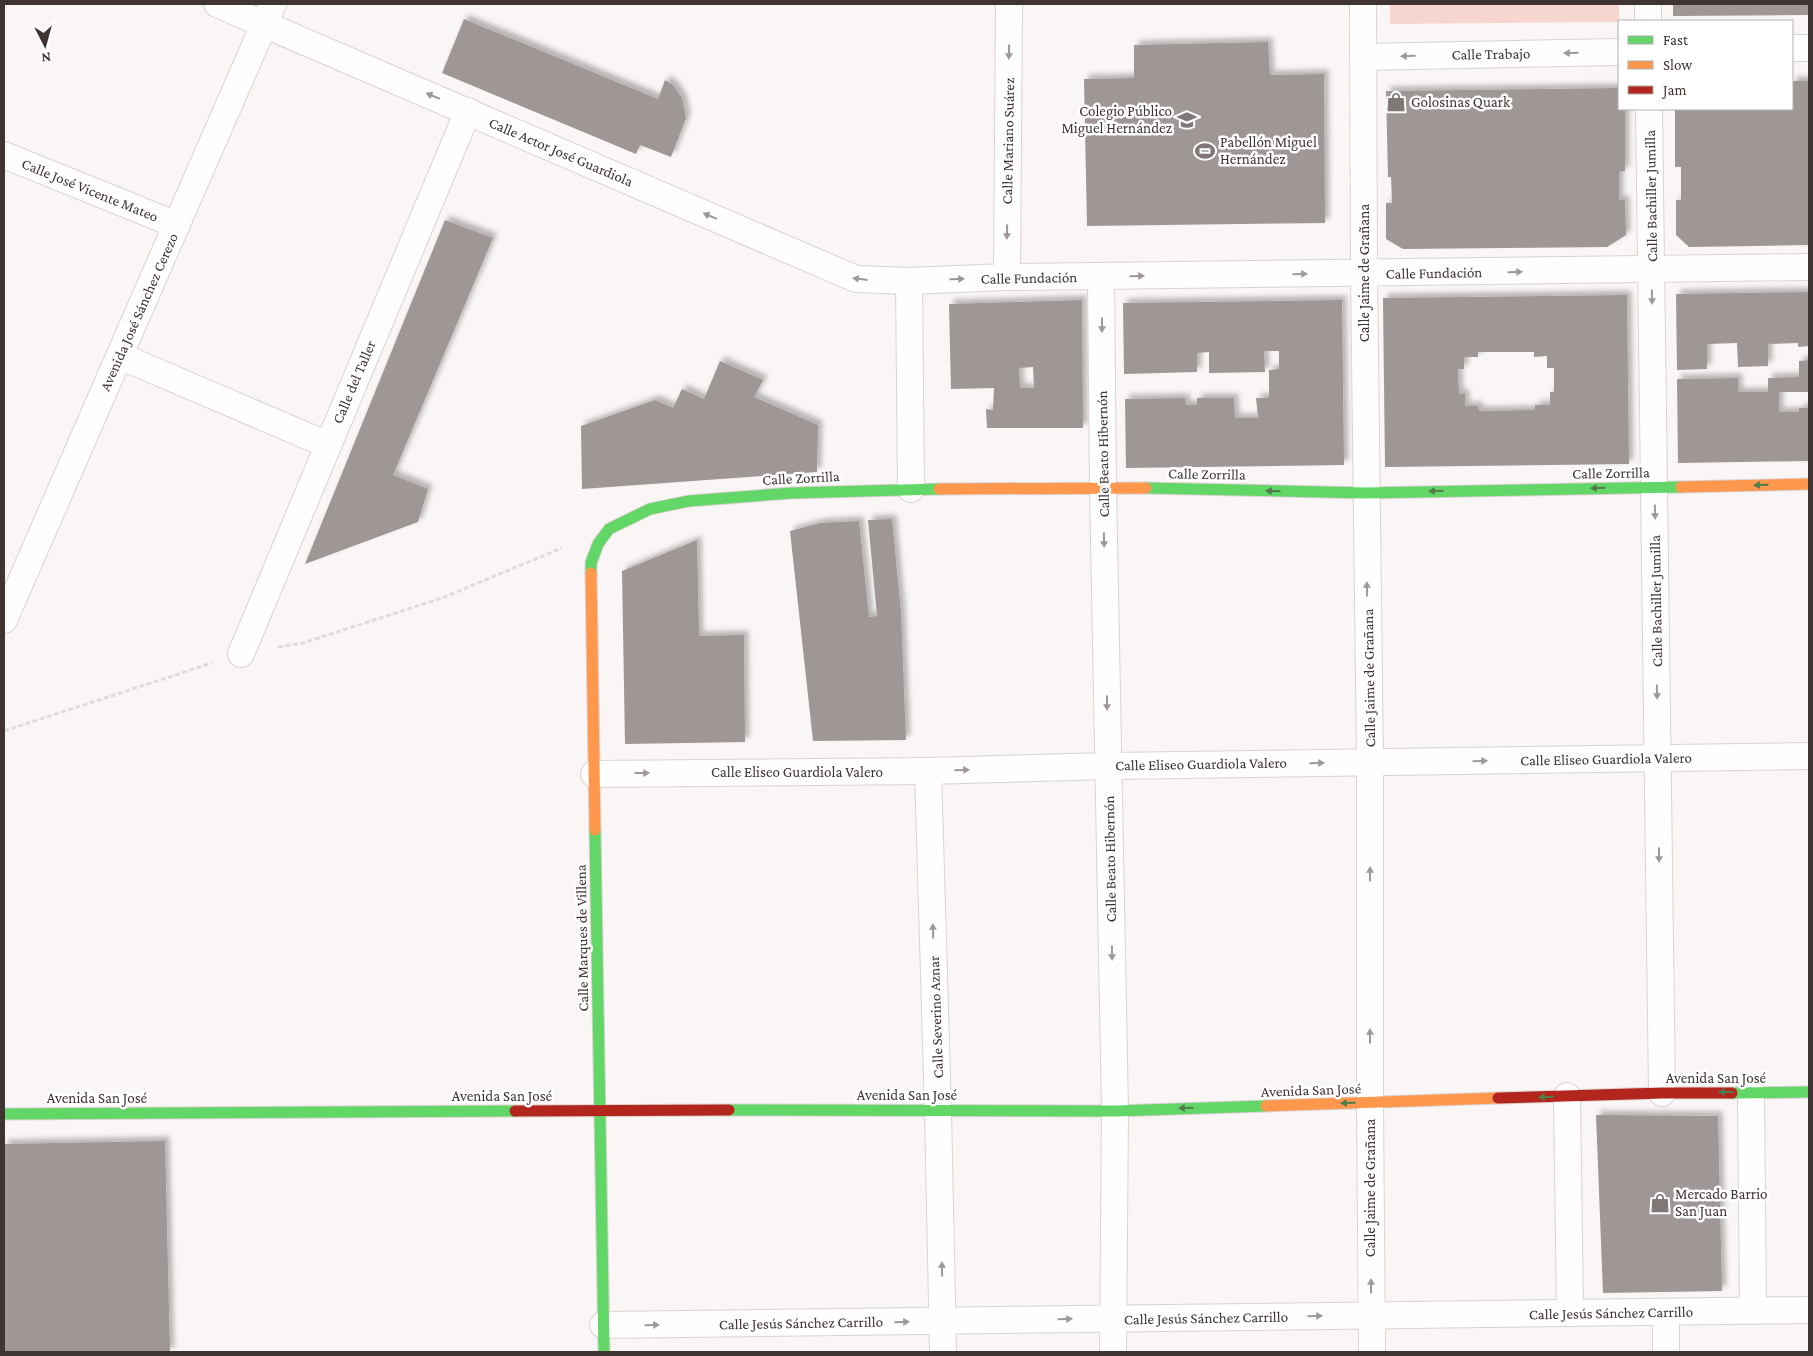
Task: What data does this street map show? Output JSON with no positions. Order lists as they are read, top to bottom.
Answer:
{
  "streets": {
    "street": [
      "Calle Trabajo",
      "Calle Mariano Suárez",
      "Calle Actor José Guardiola",
      "Calle José Vicente Mateo",
      "Calle Bachiller Jumilla",
      "Calle Jaime de Grañana",
      "Calle Fundación",
      "Avenida José Sánchez Cerezo",
      "Calle del Taller",
      "Calle Beato Hibernón",
      "Calle Zorrilla",
      "Calle Eliseo Guardiola Valero",
      "Calle Marques de Villena",
      "Calle Severino Aznar",
      "Avenida San José",
      "Calle Jesús Sánchez Carrillo"
    ]
  },
  "crossings": [
    ["Calle Trabajo", "Calle Jaime de Grañana"],
    ["Calle Mariano Suárez", "Calle Fundación"],
    ["Calle Actor José Guardiola", "Calle Fundación"],
    ["Calle Actor José Guardiola", "Avenida José Sánchez Cerezo"],
    ["Calle Actor José Guardiola", "Calle del Taller"],
    ["Calle José Vicente Mateo", "Avenida José Sánchez Cerezo"],
    ["Calle Bachiller Jumilla", "Calle Fundación"],
    ["Calle Bachiller Jumilla", "Calle Zorrilla"],
    ["Calle Bachiller Jumilla", "Calle Eliseo Guardiola Valero"],
    ["Calle Bachiller Jumilla", "Avenida San José"],
    ["Calle Jaime de Grañana", "Calle Fundación"],
    ["Calle Jaime de Grañana", "Calle Zorrilla"],
    ["Calle Jaime de Grañana", "Calle Eliseo Guardiola Valero"],
    ["Calle Jaime de Grañana", "Avenida San José"],
    ["Calle Jaime de Grañana", "Calle Jesús Sánchez Carrillo"],
    ["Calle Fundación", "Calle Beato Hibernón"],
    ["Calle Beato Hibernón", "Calle Zorrilla"],
    ["Calle Beato Hibernón", "Calle Eliseo Guardiola Valero"],
    ["Calle Beato Hibernón", "Avenida San José"],
    ["Calle Beato Hibernón", "Calle Jesús Sánchez Carrillo"],
    ["Calle Zorrilla", "Calle Marques de Villena"],
    ["Calle Eliseo Guardiola Valero", "Calle Marques de Villena"],
    ["Calle Eliseo Guardiola Valero", "Calle Severino Aznar"],
    ["Calle Marques de Villena", "Avenida San José"],
    ["Calle Marques de Villena", "Calle Jesús Sánchez Carrillo"],
    ["Calle Severino Aznar", "Avenida San José"],
    ["Calle Severino Aznar", "Calle Jesús Sánchez Carrillo"]
  ],
  "one_way": [
    "Calle Trabajo",
    "Calle Mariano Suárez",
    "Calle Actor José Guardiola",
    "Calle Bachiller Jumilla",
    "Calle Jaime de Grañana",
    "Calle Fundación",
    "Calle Beato Hibernón",
    "Calle Zorrilla",
    "Calle Eliseo Guardiola Valero",
    "Calle Severino Aznar",
    "Calle Jesús Sánchez Carrillo"
  ],
  "places": {
    "shop": ["Golosinas Quark", "Mercado Barrio San Juan"],
    "school or university": ["Colegio Público Miguel Hernández"],
    "sports": ["Pabellón Miguel Hernández"]
  },
  "legend": ["Fast", "Slow", "Jam"],
  "north": "bottom"
}
